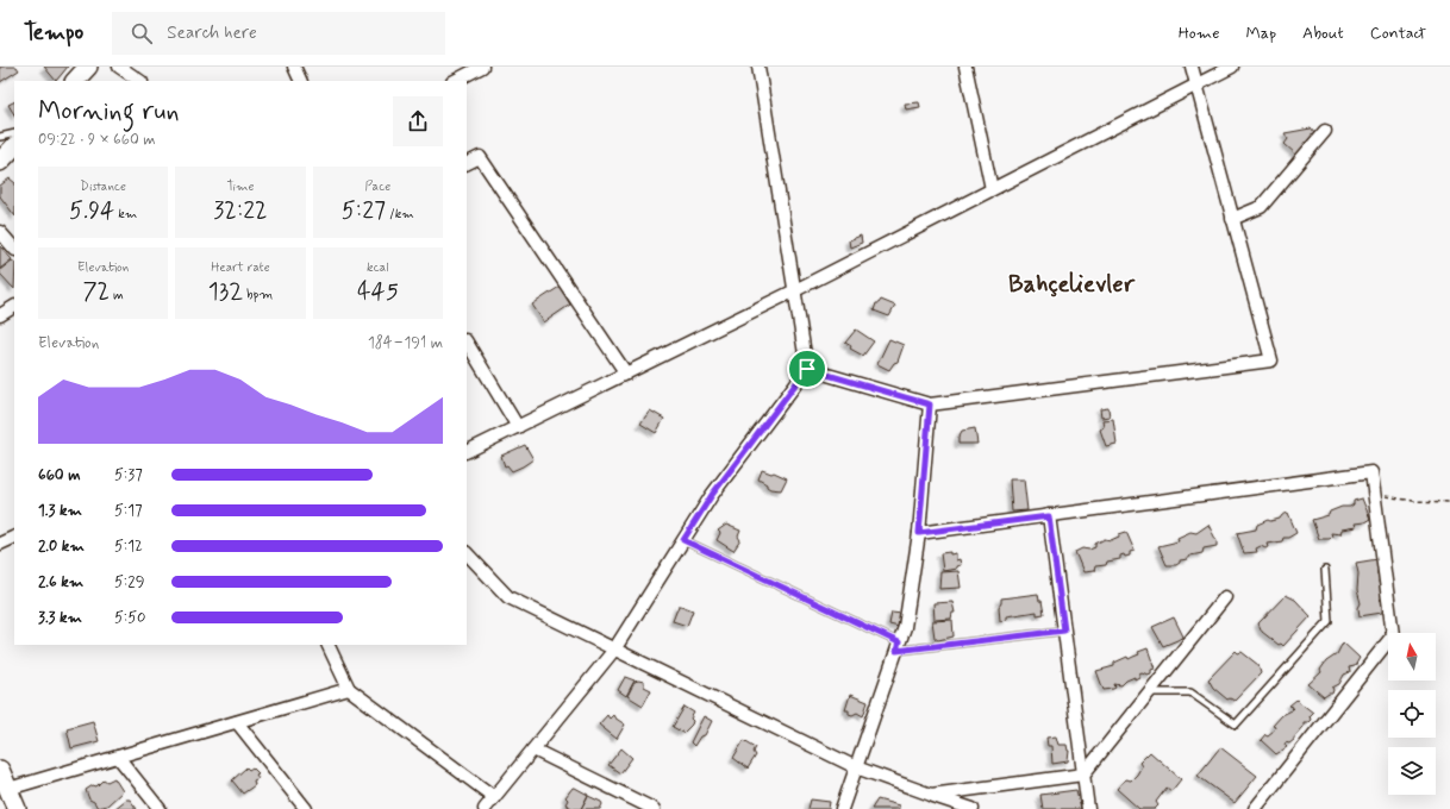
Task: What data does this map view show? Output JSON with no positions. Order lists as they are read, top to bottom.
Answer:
{
  "districts": ["Bahçelievler"],
  "north": "top",
  "page": {
    "header": "Tempo",
    "search": "Search here",
    "nav": [
      "Home",
      "Map",
      "About",
      "Contact"
    ],
    "heading": ["Morning run", "09:22 · 9 × 660 m"],
    "stats": [
      ["Distance", "5.94 km"],
      ["Time", "32:22"],
      ["Pace", "5:27 /km"],
      ["Elevation", "72 m"],
      ["Heart rate", "132 bpm"],
      ["kcal", "445"]
    ],
    "chart": ["Elevation", "184–191 m"],
    "list": [
      {
        "name": "660 m",
        "note": "5:37"
      },
      {
        "name": "1.3 km",
        "note": "5:17"
      },
      {
        "name": "2.0 km",
        "note": "5:12"
      },
      {
        "name": "2.6 km",
        "note": "5:29"
      },
      {
        "name": "3.3 km",
        "note": "5:50"
      }
    ]
  }
}
